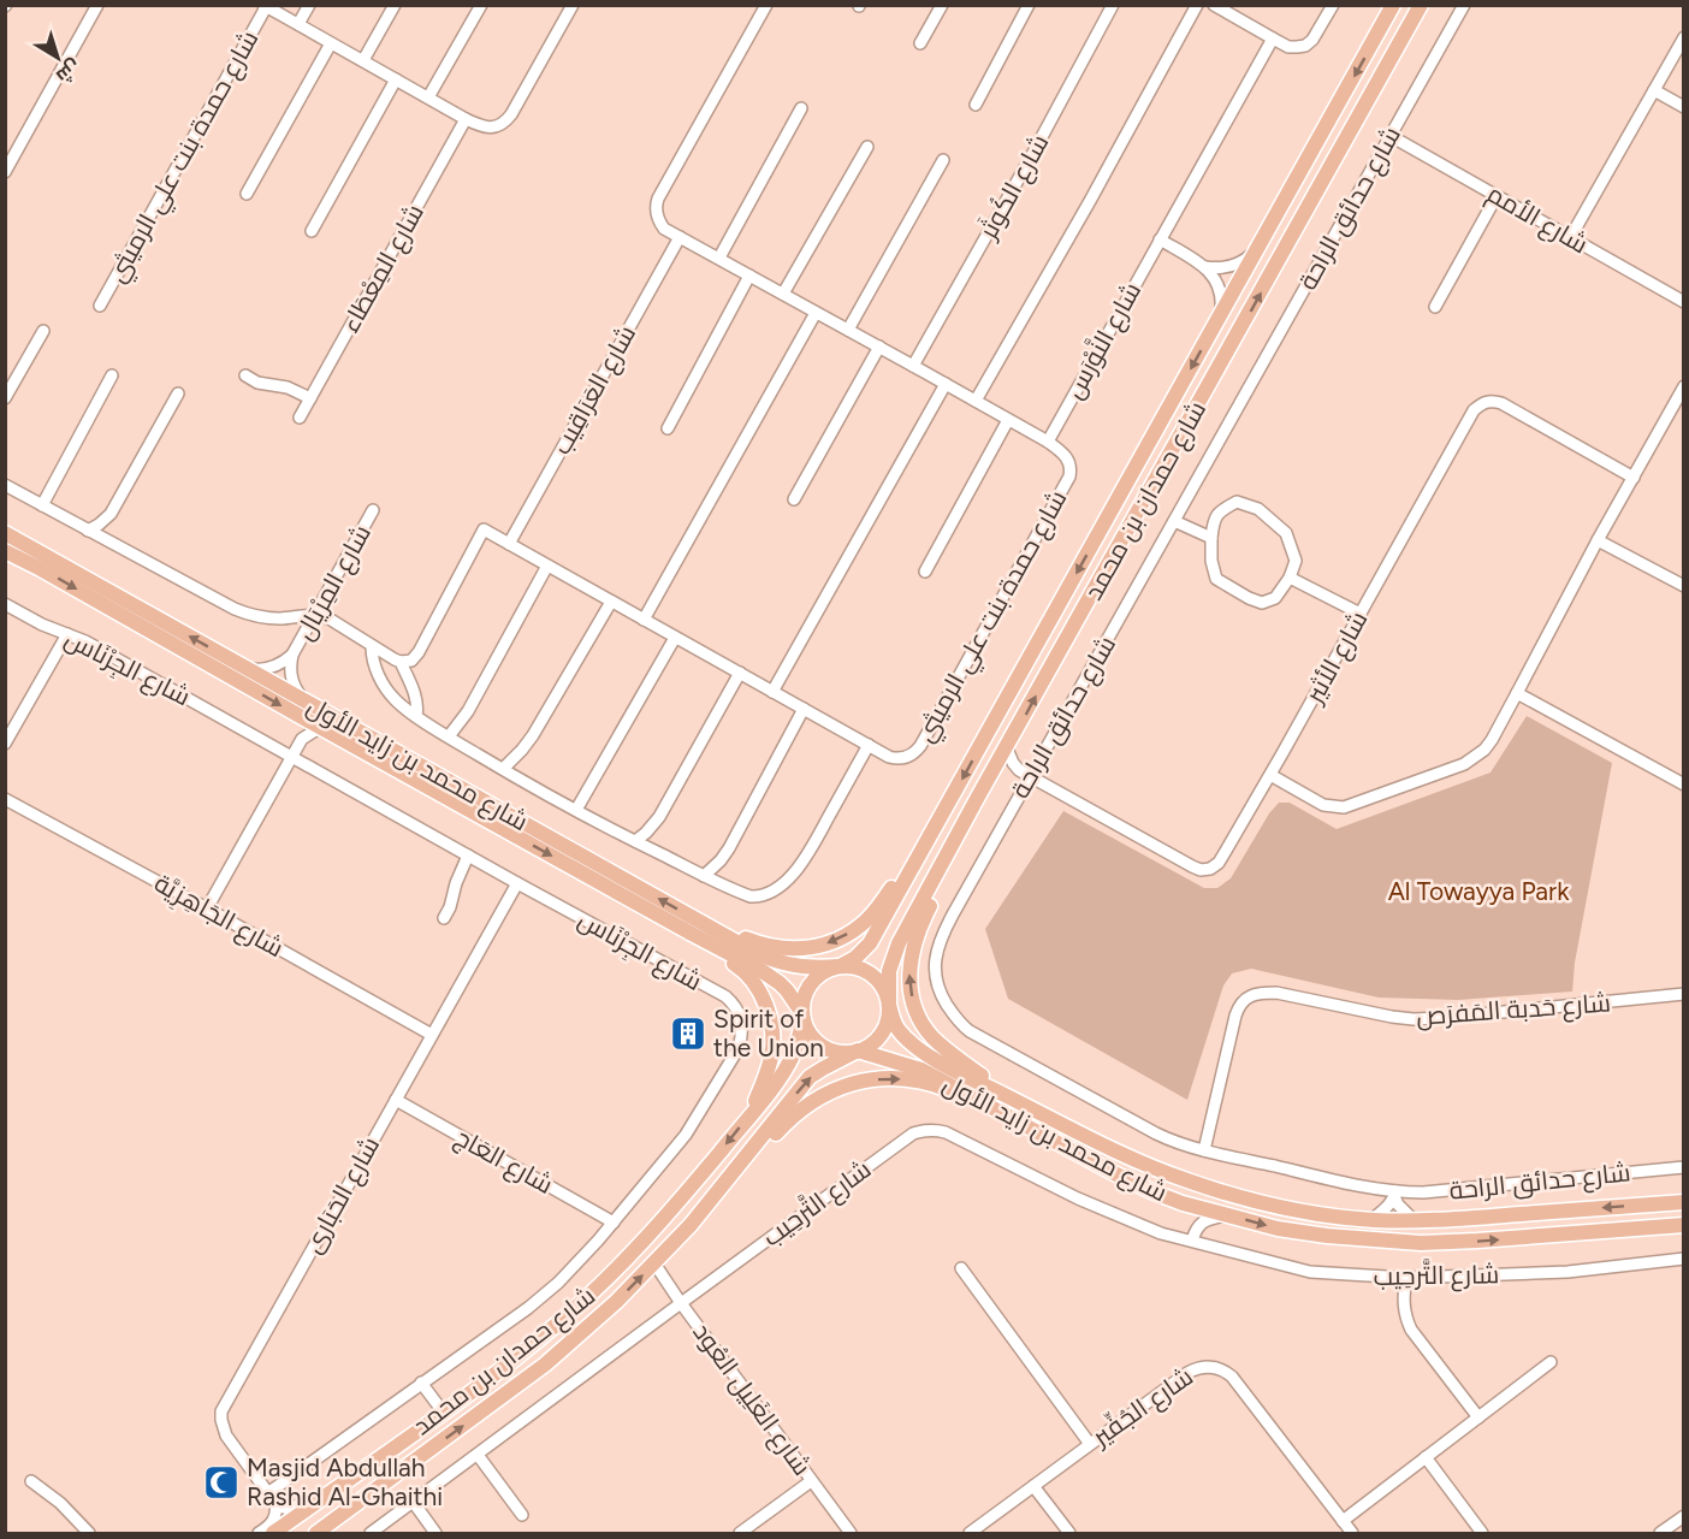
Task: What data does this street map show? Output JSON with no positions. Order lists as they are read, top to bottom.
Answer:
{
  "streets": {
    "main road": ["شارع حمدان بن محمد", "شارع محمد بن زايد الأول"],
    "street": [
      "شارع حمدة بنت علي الرميثي",
      "شارع الكُوثَر",
      "شارع حدائق الراحة",
      "شارع الأمم",
      "شارع المِعْطَاء",
      "شارع النَّوْرَس",
      "شارع العَرَاقِيب",
      "شارع المِرْيَال",
      "شارع الأثير",
      "شارع الجِرْنَاس",
      "شارع الجَاهِزِيَّة",
      "شارع حَدبة المَفرَص",
      "شارع العَاج",
      "شارع الحَبَارى",
      "شارع التَّرحِيب",
      "شارع الغَلِيل العُود",
      "شارع الجُفِّير"
    ]
  },
  "crossings": [
    ["شارع حمدة بنت علي الرميثي", "شارع الكُوثَر"],
    ["شارع حمدة بنت علي الرميثي", "شارع المِعْطَاء"],
    ["شارع حمدة بنت علي الرميثي", "شارع النَّوْرَس"],
    ["شارع حمدة بنت علي الرميثي", "شارع العَرَاقِيب"],
    ["شارع حدائق الراحة", "شارع الأمم"],
    ["شارع حدائق الراحة", "شارع الأثير"],
    ["شارع حدائق الراحة", "شارع حَدبة المَفرَص"],
    ["شارع حمدان بن محمد", "شارع محمد بن زايد الأول"],
    ["شارع حمدان بن محمد", "شارع الغَلِيل العُود"],
    ["شارع المِرْيَال", "شارع محمد بن زايد الأول"],
    ["شارع الجِرْنَاس", "شارع العَاج"],
    ["شارع الجِرْنَاس", "شارع الحَبَارى"],
    ["شارع الجَاهِزِيَّة", "شارع الحَبَارى"],
    ["شارع العَاج", "شارع الحَبَارى"],
    ["شارع التَّرحِيب", "شارع الغَلِيل العُود"]
  ],
  "parks": ["Al Towayya Park"],
  "places": {
    "building": ["Spirit of the Union"],
    "mosque": ["Masjid Abdullah Rashid Al-Ghaithi"]
  },
  "north": "bottom right"
}
